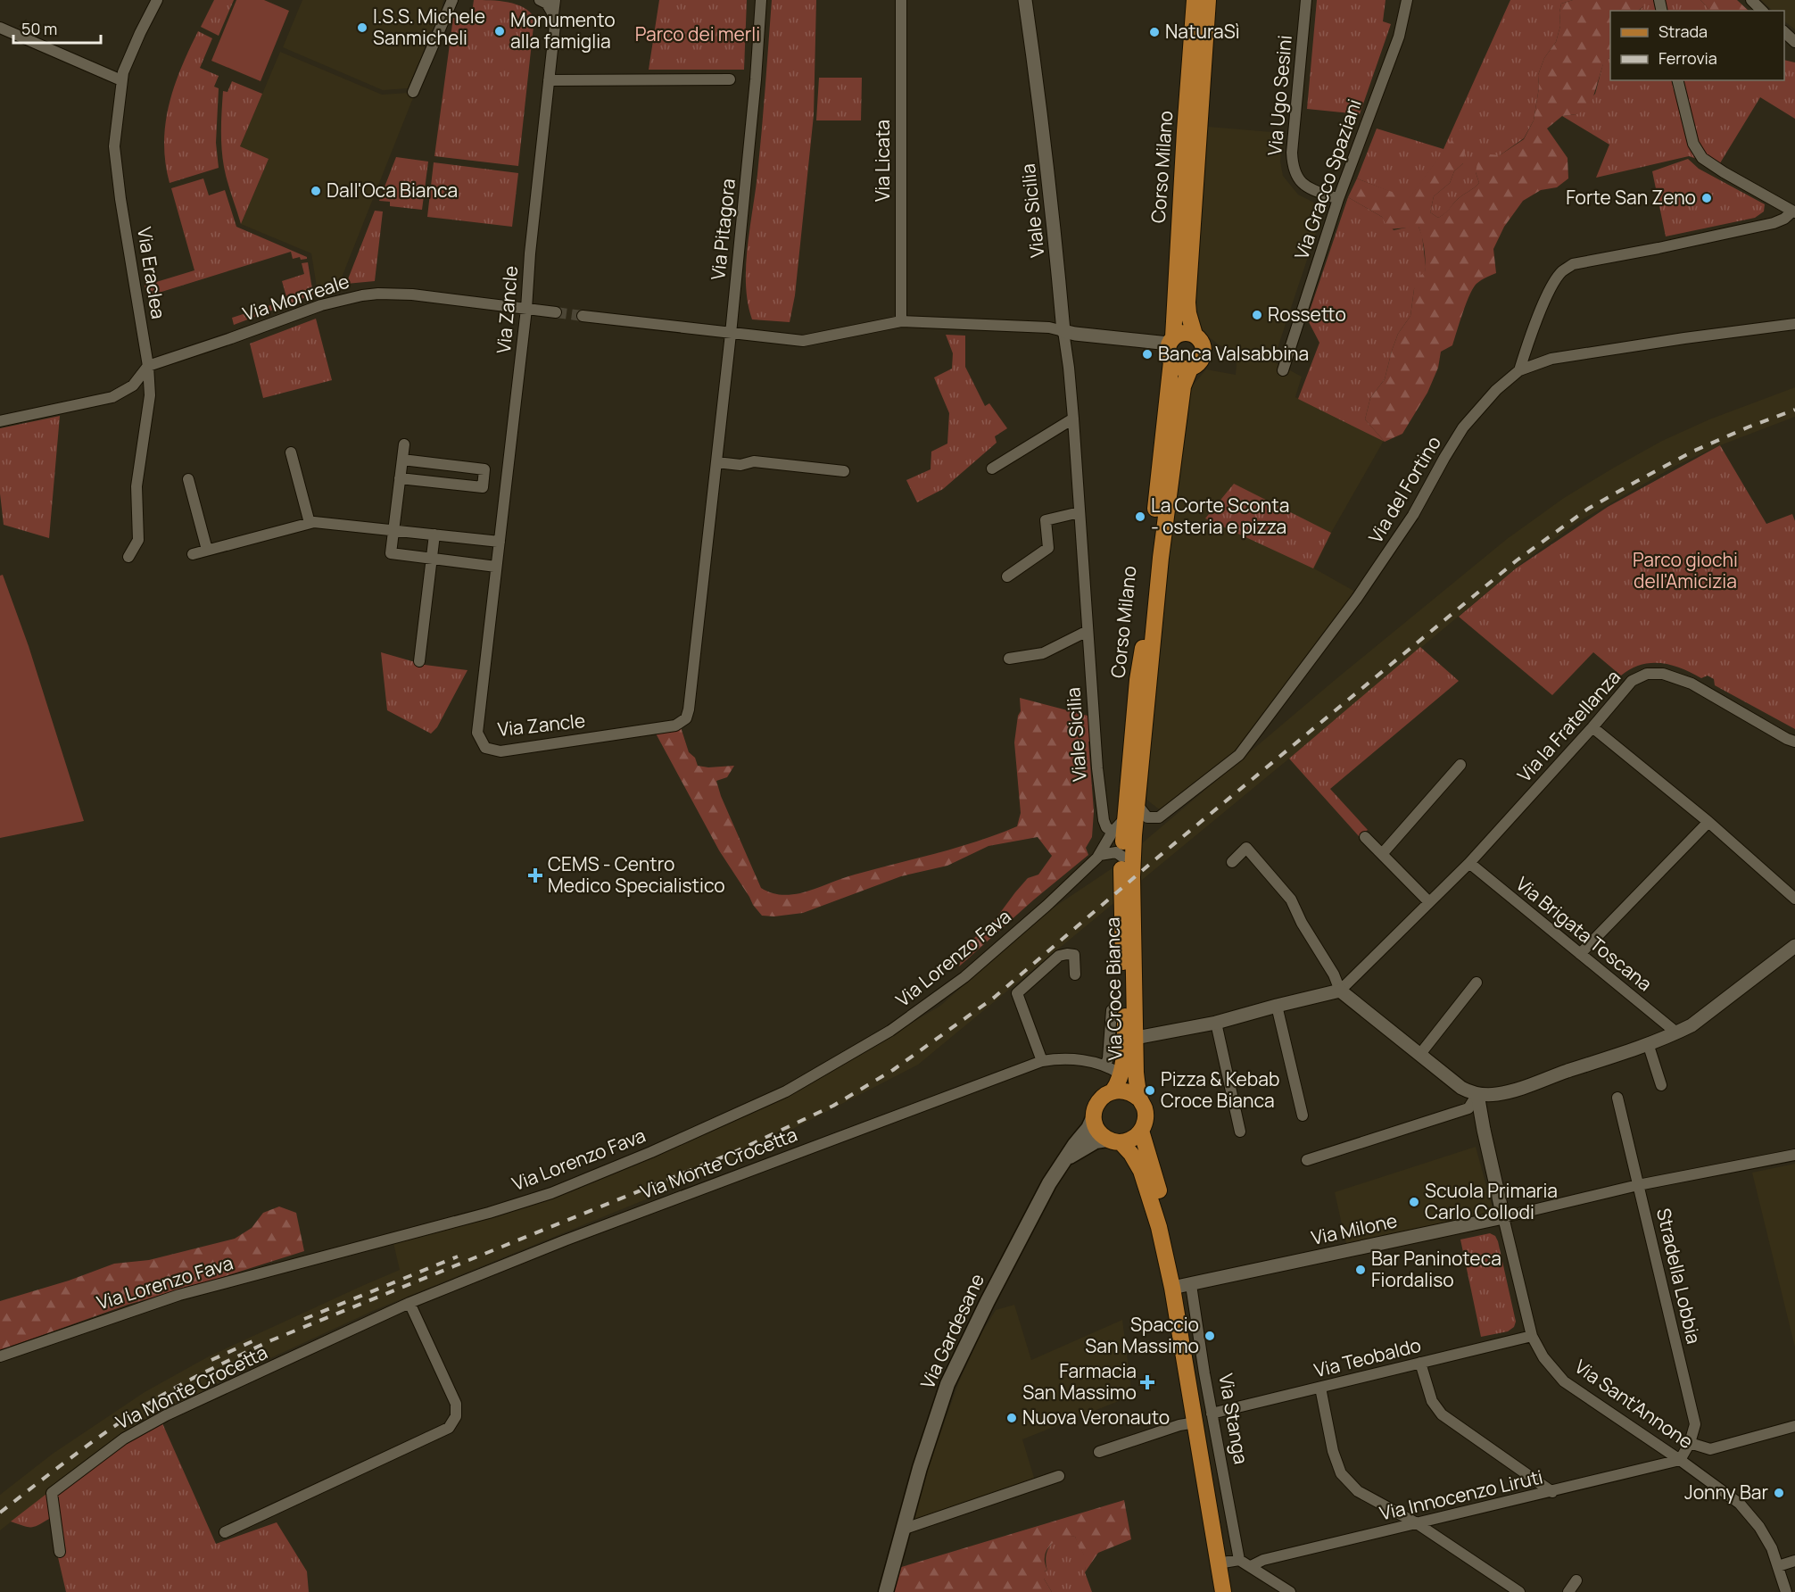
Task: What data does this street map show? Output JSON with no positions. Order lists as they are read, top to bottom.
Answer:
{
  "streets": {
    "main road": [
      "Corso Milano",
      "Via Croce Bianca",
      "Via Gardesane",
      "Via Stanga"
    ],
    "street": [
      "Via Ugo Sesini",
      "Via Licata",
      "Via Gracco Spaziani",
      "Viale Sicilia",
      "Via Pitagora",
      "Via Eraclea",
      "Via Monreale",
      "Via Zancle",
      "Via del Fortino",
      "Via la Fratellanza",
      "Via Brigata Toscana",
      "Via Lorenzo Fava",
      "Via Monte Crocetta",
      "Via Milone",
      "Stradella Lobbia",
      "Via Teobaldo",
      "Via Sant'Annone",
      "Via Innocenzo Liruti"
    ]
  },
  "crossings": [
    ["Via Ugo Sesini", "Via Gracco Spaziani"],
    ["Corso Milano", "Via del Fortino"],
    ["Corso Milano", "Via Lorenzo Fava"],
    ["Corso Milano", "Via Croce Bianca"],
    ["Viale Sicilia", "Via Lorenzo Fava"],
    ["Via Pitagora", "Via Zancle"],
    ["Via Eraclea", "Via Monreale"],
    ["Via Monreale", "Via Zancle"],
    ["Via la Fratellanza", "Via Brigata Toscana"],
    ["Via Croce Bianca", "Via Monte Crocetta"],
    ["Via Croce Bianca", "Via Milone"],
    ["Via Croce Bianca", "Via Gardesane"],
    ["Via Croce Bianca", "Via Stanga"],
    ["Via Milone", "Stradella Lobbia"],
    ["Via Milone", "Via Sant'Annone"],
    ["Via Milone", "Via Stanga"],
    ["Stradella Lobbia", "Via Sant'Annone"],
    ["Stradella Lobbia", "Via Innocenzo Liruti"],
    ["Via Teobaldo", "Via Sant'Annone"],
    ["Via Teobaldo", "Via Stanga"],
    ["Via Sant'Annone", "Via Innocenzo Liruti"]
  ],
  "parks": ["Parco dei merli", "Parco giochi dell'Amicizia"],
  "places": {
    "other": [
      "I.S.S. Michele Sanmicheli",
      "Monumento alla famiglia",
      "NaturaSì",
      "Dall'Oca Bianca",
      "Forte San Zeno",
      "Rossetto",
      "Banca Valsabbina",
      "La Corte Sconta - osteria e pizza",
      "Pizza & Kebab Croce Bianca",
      "Scuola Primaria Carlo Collodi",
      "Bar Paninoteca Fiordaliso",
      "Spaccio San Massimo",
      "Nuova Veronauto",
      "Jonny Bar"
    ],
    "health": ["CEMS - Centro Medico Specialistico", "Farmacia San Massimo"]
  },
  "legend": ["Strada", "Ferrovia"],
  "scale_bar": "50 m"
}
